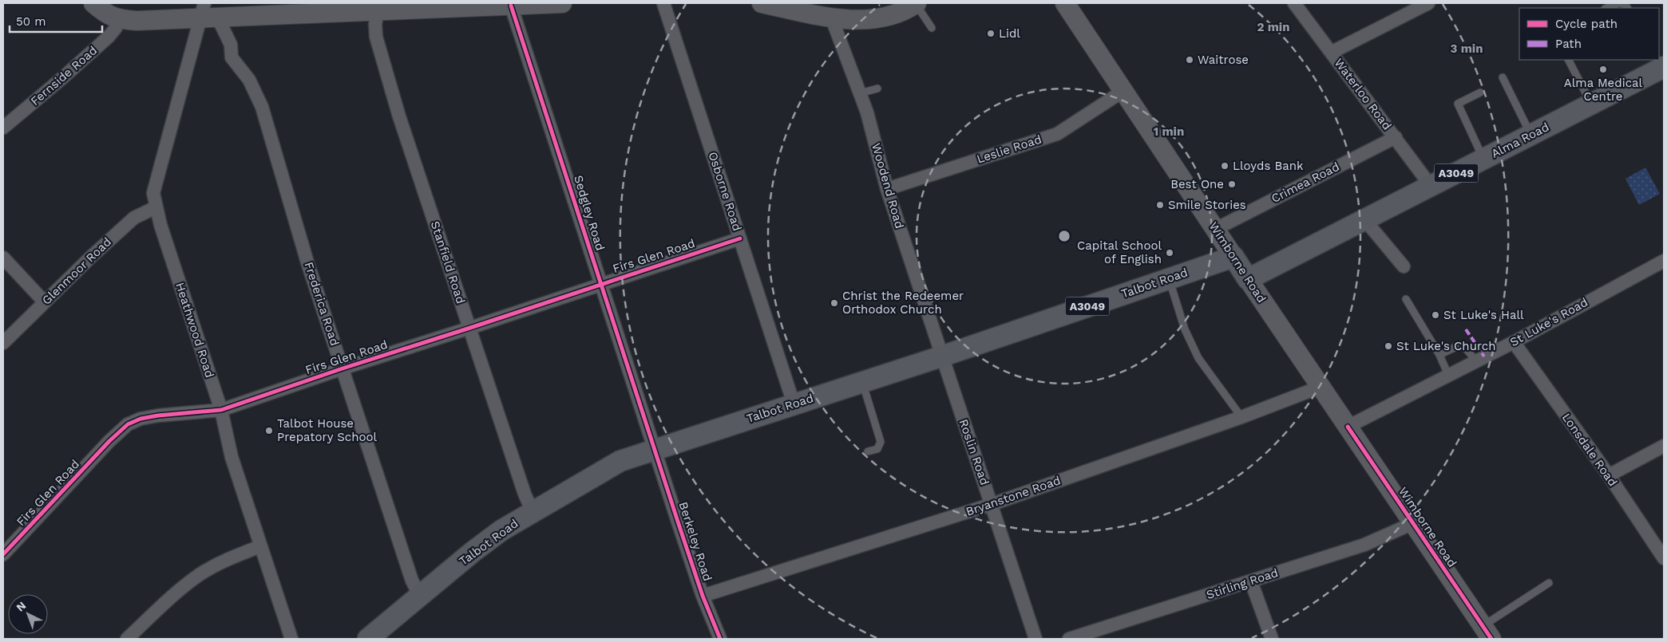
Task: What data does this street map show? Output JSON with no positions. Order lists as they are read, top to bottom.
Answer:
{
  "streets": {
    "main road": [
      "Alma Road",
      "A3049",
      "Wimborne Road",
      "Talbot Road"
    ],
    "street": [
      "Fernside Road",
      "Waterloo Road",
      "Leslie Road",
      "Crimea Road",
      "Woodend Road",
      "Osborne Road",
      "Sedgley Road",
      "Firs Glen Road",
      "Stanfield Road",
      "Glenmoor Road",
      "Frederica Road",
      "St Luke's Road",
      "Heathwood Road",
      "Lonsdale Road",
      "Roslin Road",
      "Bryanstone Road",
      "Berkeley Road",
      "Stirling Road"
    ]
  },
  "crossings": [
    ["Waterloo Road", "Alma Road"],
    ["Waterloo Road", "Crimea Road"],
    ["Alma Road", "Wimborne Road"],
    ["Leslie Road", "Woodend Road"],
    ["Leslie Road", "Wimborne Road"],
    ["Crimea Road", "Wimborne Road"],
    ["Woodend Road", "Talbot Road"],
    ["Woodend Road", "Roslin Road"],
    ["Osborne Road", "Firs Glen Road"],
    ["Osborne Road", "Talbot Road"],
    ["Sedgley Road", "Firs Glen Road"],
    ["Sedgley Road", "Talbot Road"],
    ["Sedgley Road", "Berkeley Road"],
    ["Firs Glen Road", "Stanfield Road"],
    ["Firs Glen Road", "Frederica Road"],
    ["Firs Glen Road", "Heathwood Road"],
    ["Stanfield Road", "Talbot Road"],
    ["Wimborne Road", "Talbot Road"],
    ["Wimborne Road", "St Luke's Road"],
    ["Wimborne Road", "Bryanstone Road"],
    ["Wimborne Road", "Stirling Road"],
    ["Glenmoor Road", "Heathwood Road"],
    ["Talbot Road", "Frederica Road"],
    ["Talbot Road", "Roslin Road"],
    ["Talbot Road", "Berkeley Road"],
    ["Frederica Road", "Heathwood Road"],
    ["St Luke's Road", "Lonsdale Road"],
    ["Roslin Road", "Bryanstone Road"],
    ["Bryanstone Road", "Berkeley Road"]
  ],
  "places": [
    "Lidl",
    "Waitrose",
    "Alma Medical Centre",
    "Lloyds Bank",
    "Best One",
    "Smile Stories",
    "Capital School of English",
    "Christ the Redeemer Orthodox Church",
    "St Luke's Hall",
    "St Luke's Church",
    "Talbot House Prepatory School"
  ],
  "legend": ["Cycle path", "Path"],
  "scale_bar": "50 m",
  "north": "top left",
  "rings": ["2 min", "3 min", "1 min"]
}
